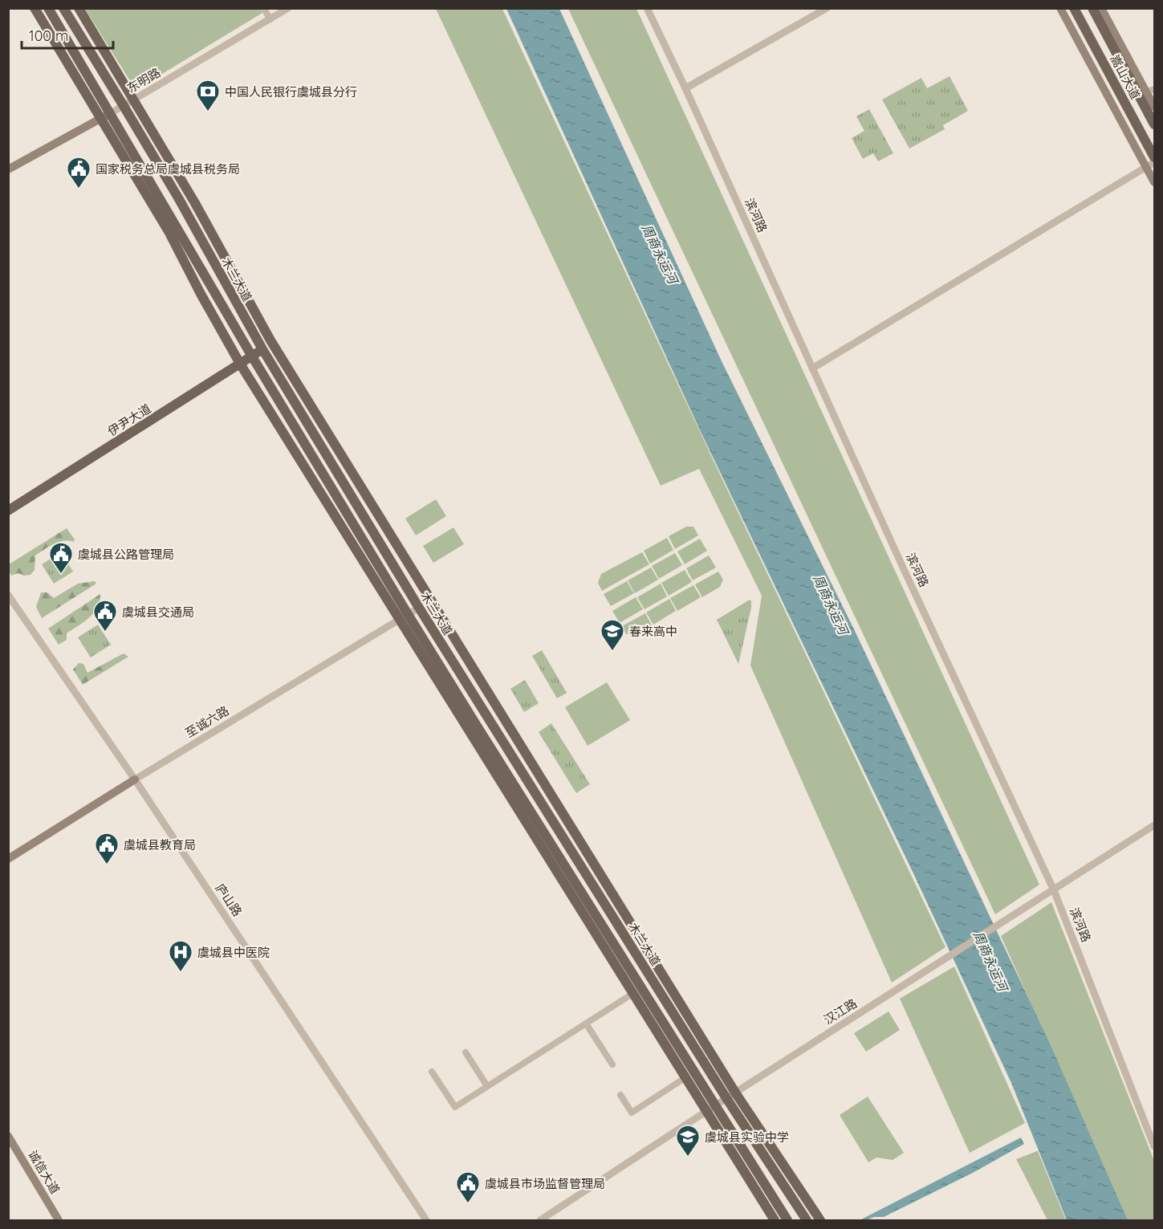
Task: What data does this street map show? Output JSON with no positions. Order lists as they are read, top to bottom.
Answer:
{
  "streets": {
    "main road": [
      "嵩山大道",
      "东明路",
      "木兰大道",
      "伊尹大道",
      "至诚六路",
      "诚信大道"
    ],
    "street": ["滨河路", "庐山路", "汉江路"]
  },
  "crossings": [
    ["东明路", "木兰大道"],
    ["滨河路", "汉江路"],
    ["木兰大道", "伊尹大道"],
    ["木兰大道", "至诚六路"],
    ["木兰大道", "汉江路"],
    ["至诚六路", "庐山路"]
  ],
  "water": ["周商永运河"],
  "places": {
    "bank": ["中国人民银行虞城县分行"],
    "public building": [
      "国家税务总局虞城县税务局",
      "虞城县公路管理局",
      "虞城县交通局",
      "虞城县教育局",
      "虞城县市场监督管理局"
    ],
    "school or university": ["春来高中", "虞城县实验中学"],
    "hospital": ["虞城县中医院"]
  },
  "scale_bar": "100 m"
}
